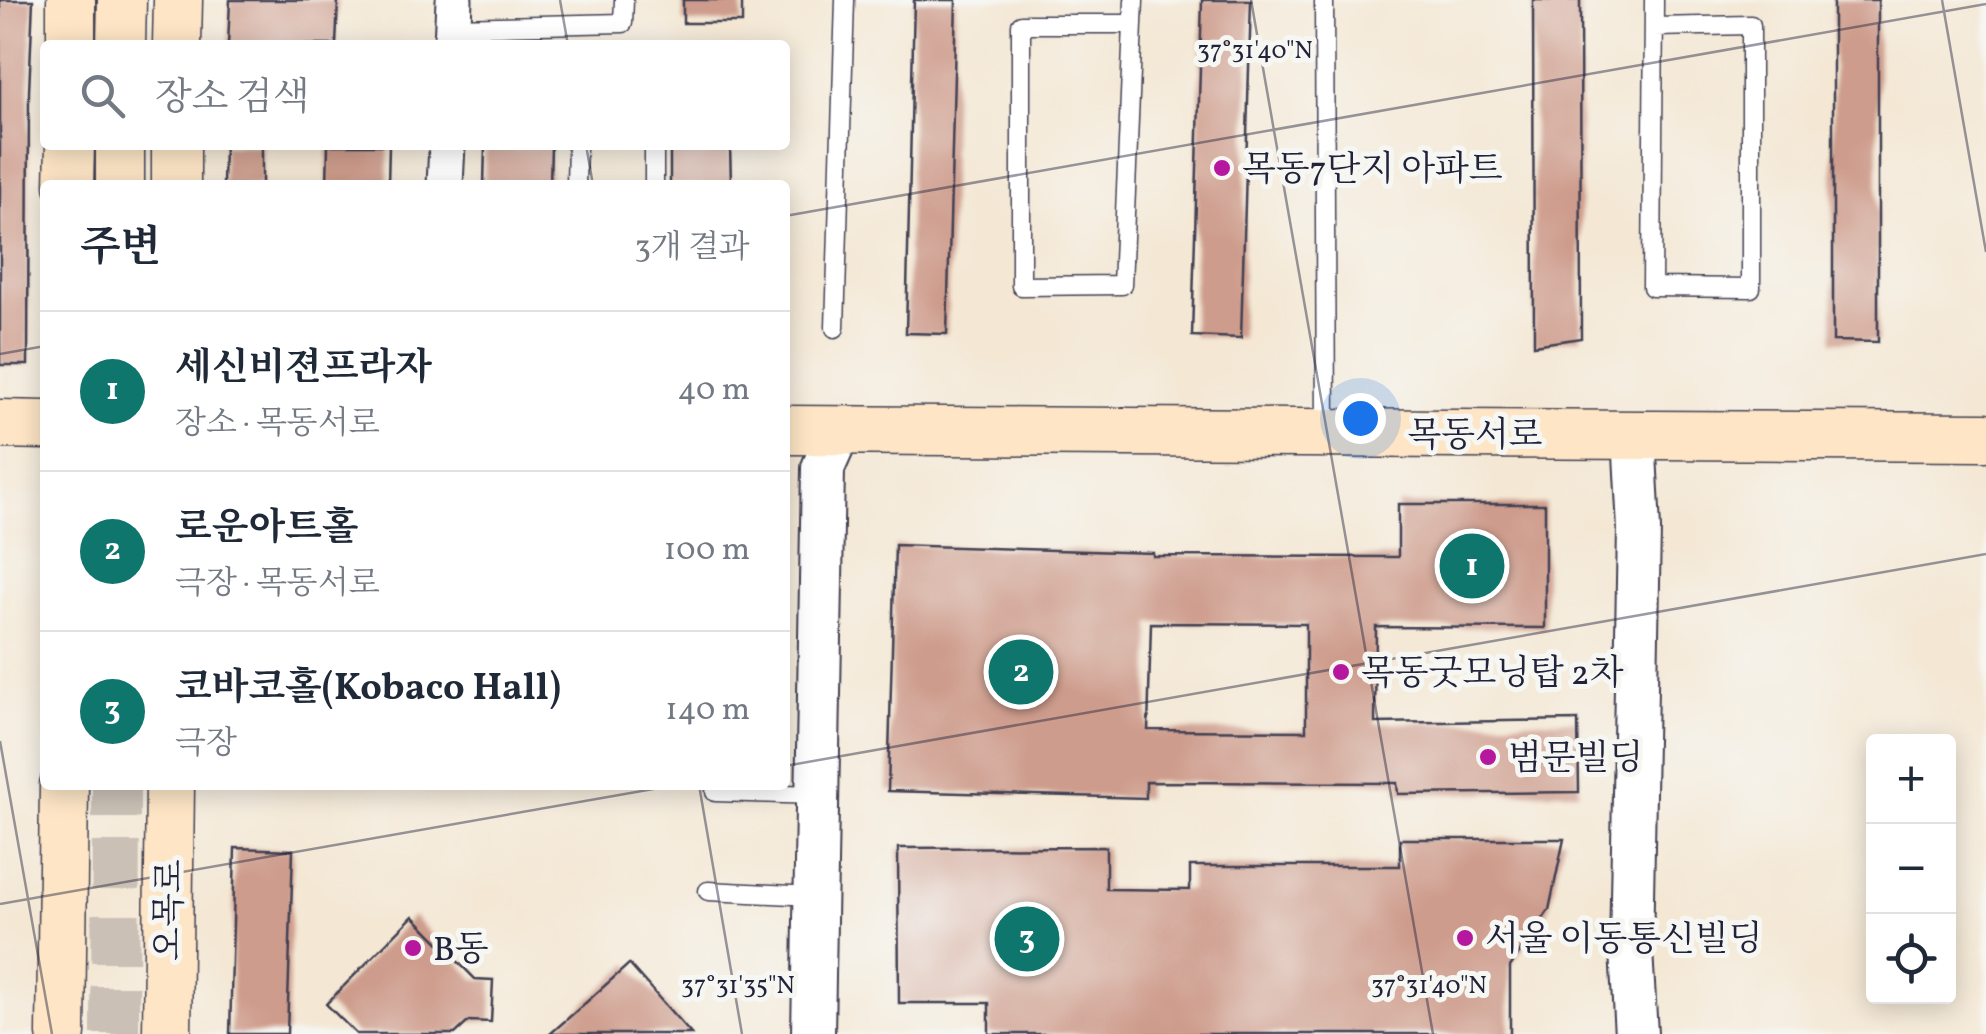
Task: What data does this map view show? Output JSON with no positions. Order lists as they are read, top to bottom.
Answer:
{
  "streets": {
    "main road": ["목동서로", "오목로"]
  },
  "places": [
    "목동7단지 아파트",
    "목동굿모닝탑 2차",
    "범문빌딩",
    "서울 이동통신빌딩",
    "B동"
  ],
  "page": {
    "search": "장소 검색",
    "heading": ["주변", "3개 결과"],
    "list": [
      {
        "mark": "1",
        "name": "세신비젼프라자",
        "note": "장소 · 목동서로",
        "value": "40 m"
      },
      {
        "mark": "2",
        "name": "로운아트홀",
        "note": "극장 · 목동서로",
        "value": "100 m"
      },
      {
        "mark": "3",
        "name": "코바코홀(Kobaco Hall)",
        "note": "극장",
        "value": "140 m"
      }
    ],
    "pins": ["1", "2", "3"],
    "map_buttons": ["+", "−"]
  },
  "coordinates": ["37°31'40\"N", "37°31'35\"N"]
}
